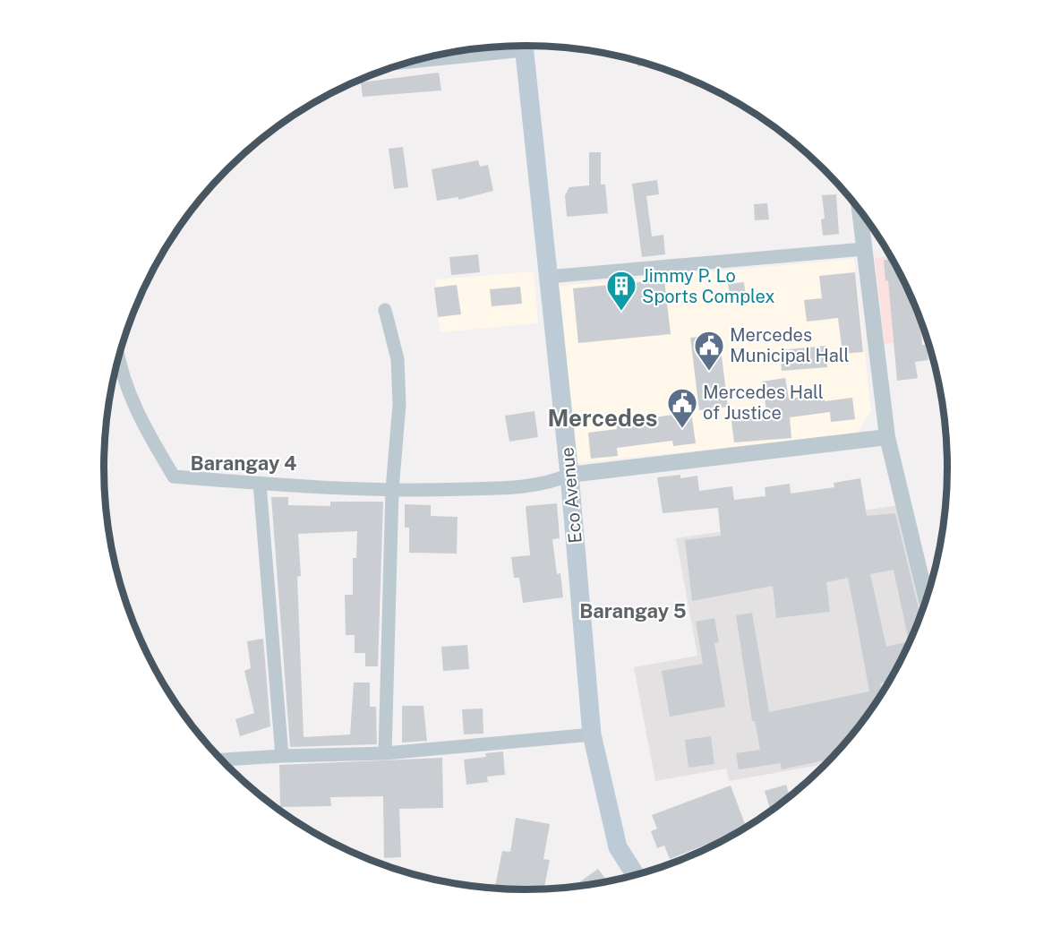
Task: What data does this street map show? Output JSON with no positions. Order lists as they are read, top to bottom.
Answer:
{
  "streets": {
    "main road": ["Eco Avenue"]
  },
  "districts": ["Mercedes", "Barangay 4", "Barangay 5"],
  "places": {
    "building": ["Jimmy P. Lo Sports Complex"],
    "public building": ["Mercedes Municipal Hall", "Mercedes Hall of Justice"]
  }
}
